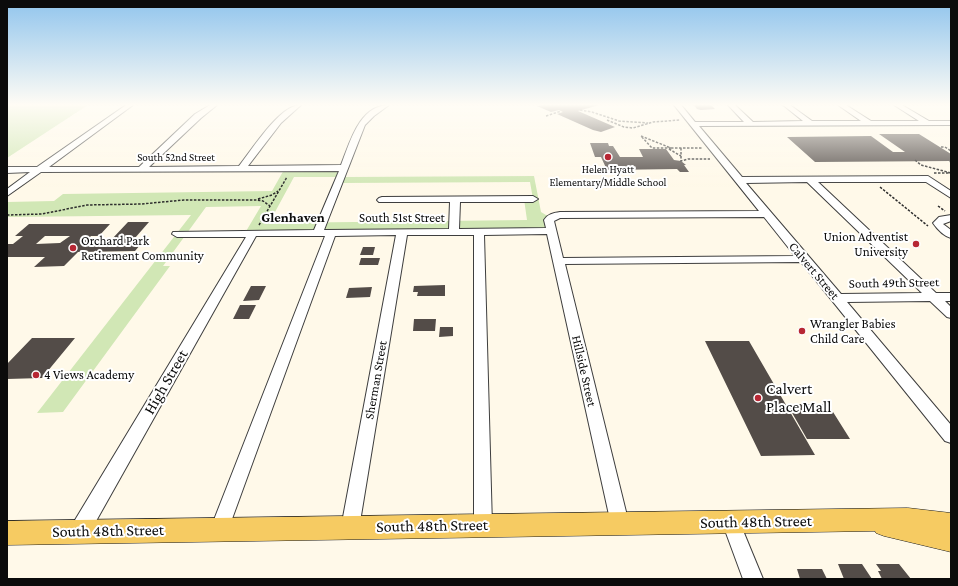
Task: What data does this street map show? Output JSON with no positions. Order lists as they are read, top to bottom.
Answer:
{
  "streets": {
    "main road": ["South 48th Street"],
    "street": [
      "South 52nd Street",
      "South 51st Street",
      "Calvert Street",
      "South 49th Street",
      "Hillside Street",
      "Sherman Street",
      "High Street"
    ]
  },
  "crossings": [
    ["South 51st Street", "Hillside Street"],
    ["South 51st Street", "Sherman Street"],
    ["South 51st Street", "High Street"],
    ["Calvert Street", "South 49th Street"],
    ["Calvert Street", "Hillside Street"],
    ["Hillside Street", "South 48th Street"],
    ["Sherman Street", "South 48th Street"],
    ["High Street", "South 48th Street"]
  ],
  "districts": ["Glenhaven"],
  "places": [
    "Helen Hyatt Elementary/Middle School",
    "Union Adventist University",
    "Orchard Park Retirement Community",
    "Wrangler Babies Child Care",
    "4 Views Academy",
    "Calvert Place Mall"
  ]
}
